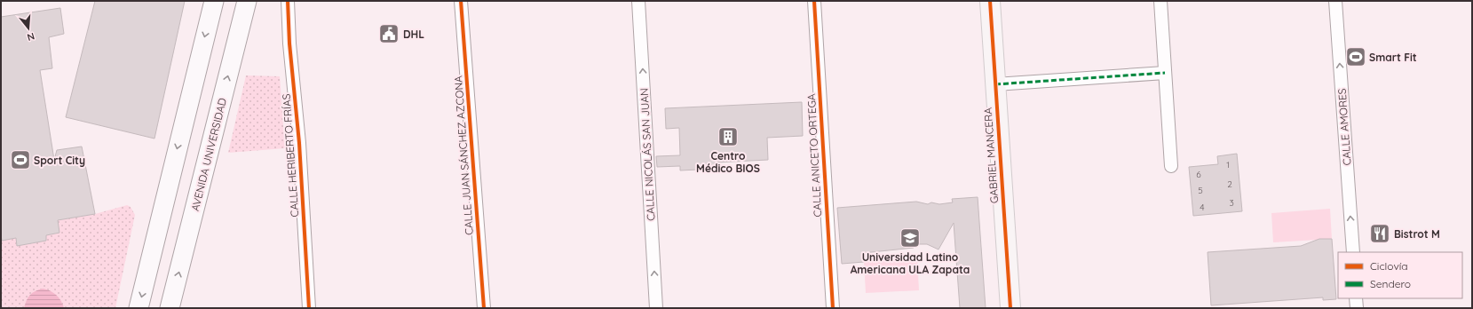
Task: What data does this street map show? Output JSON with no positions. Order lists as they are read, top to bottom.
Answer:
{
  "streets": {
    "main road": ["AVENIDA UNIVERSIDAD", "GABRIEL MANCERA"],
    "street": [
      "CALLE AMORES",
      "CALLE NICOLÁS SAN JUAN",
      "CALLE HERIBERTO FRÍAS",
      "CALLE JUAN SÁNCHEZ AZCONA",
      "CALLE ANICETO ORTEGA"
    ]
  },
  "one_way": ["CALLE AMORES", "CALLE NICOLÁS SAN JUAN"],
  "places": {
    "public building": ["DHL"],
    "sports": ["Smart Fit", "Sport City"],
    "building": ["Centro Médico BIOS"],
    "restaurant": ["Bistrot M"],
    "school or university": ["Universidad Latino Americana ULA Zapata"]
  },
  "house_numbers": [
    "1",
    "6",
    "2",
    "5",
    "3",
    "4"
  ],
  "legend": ["Ciclovía", "Sendero"],
  "north": "bottom"
}
